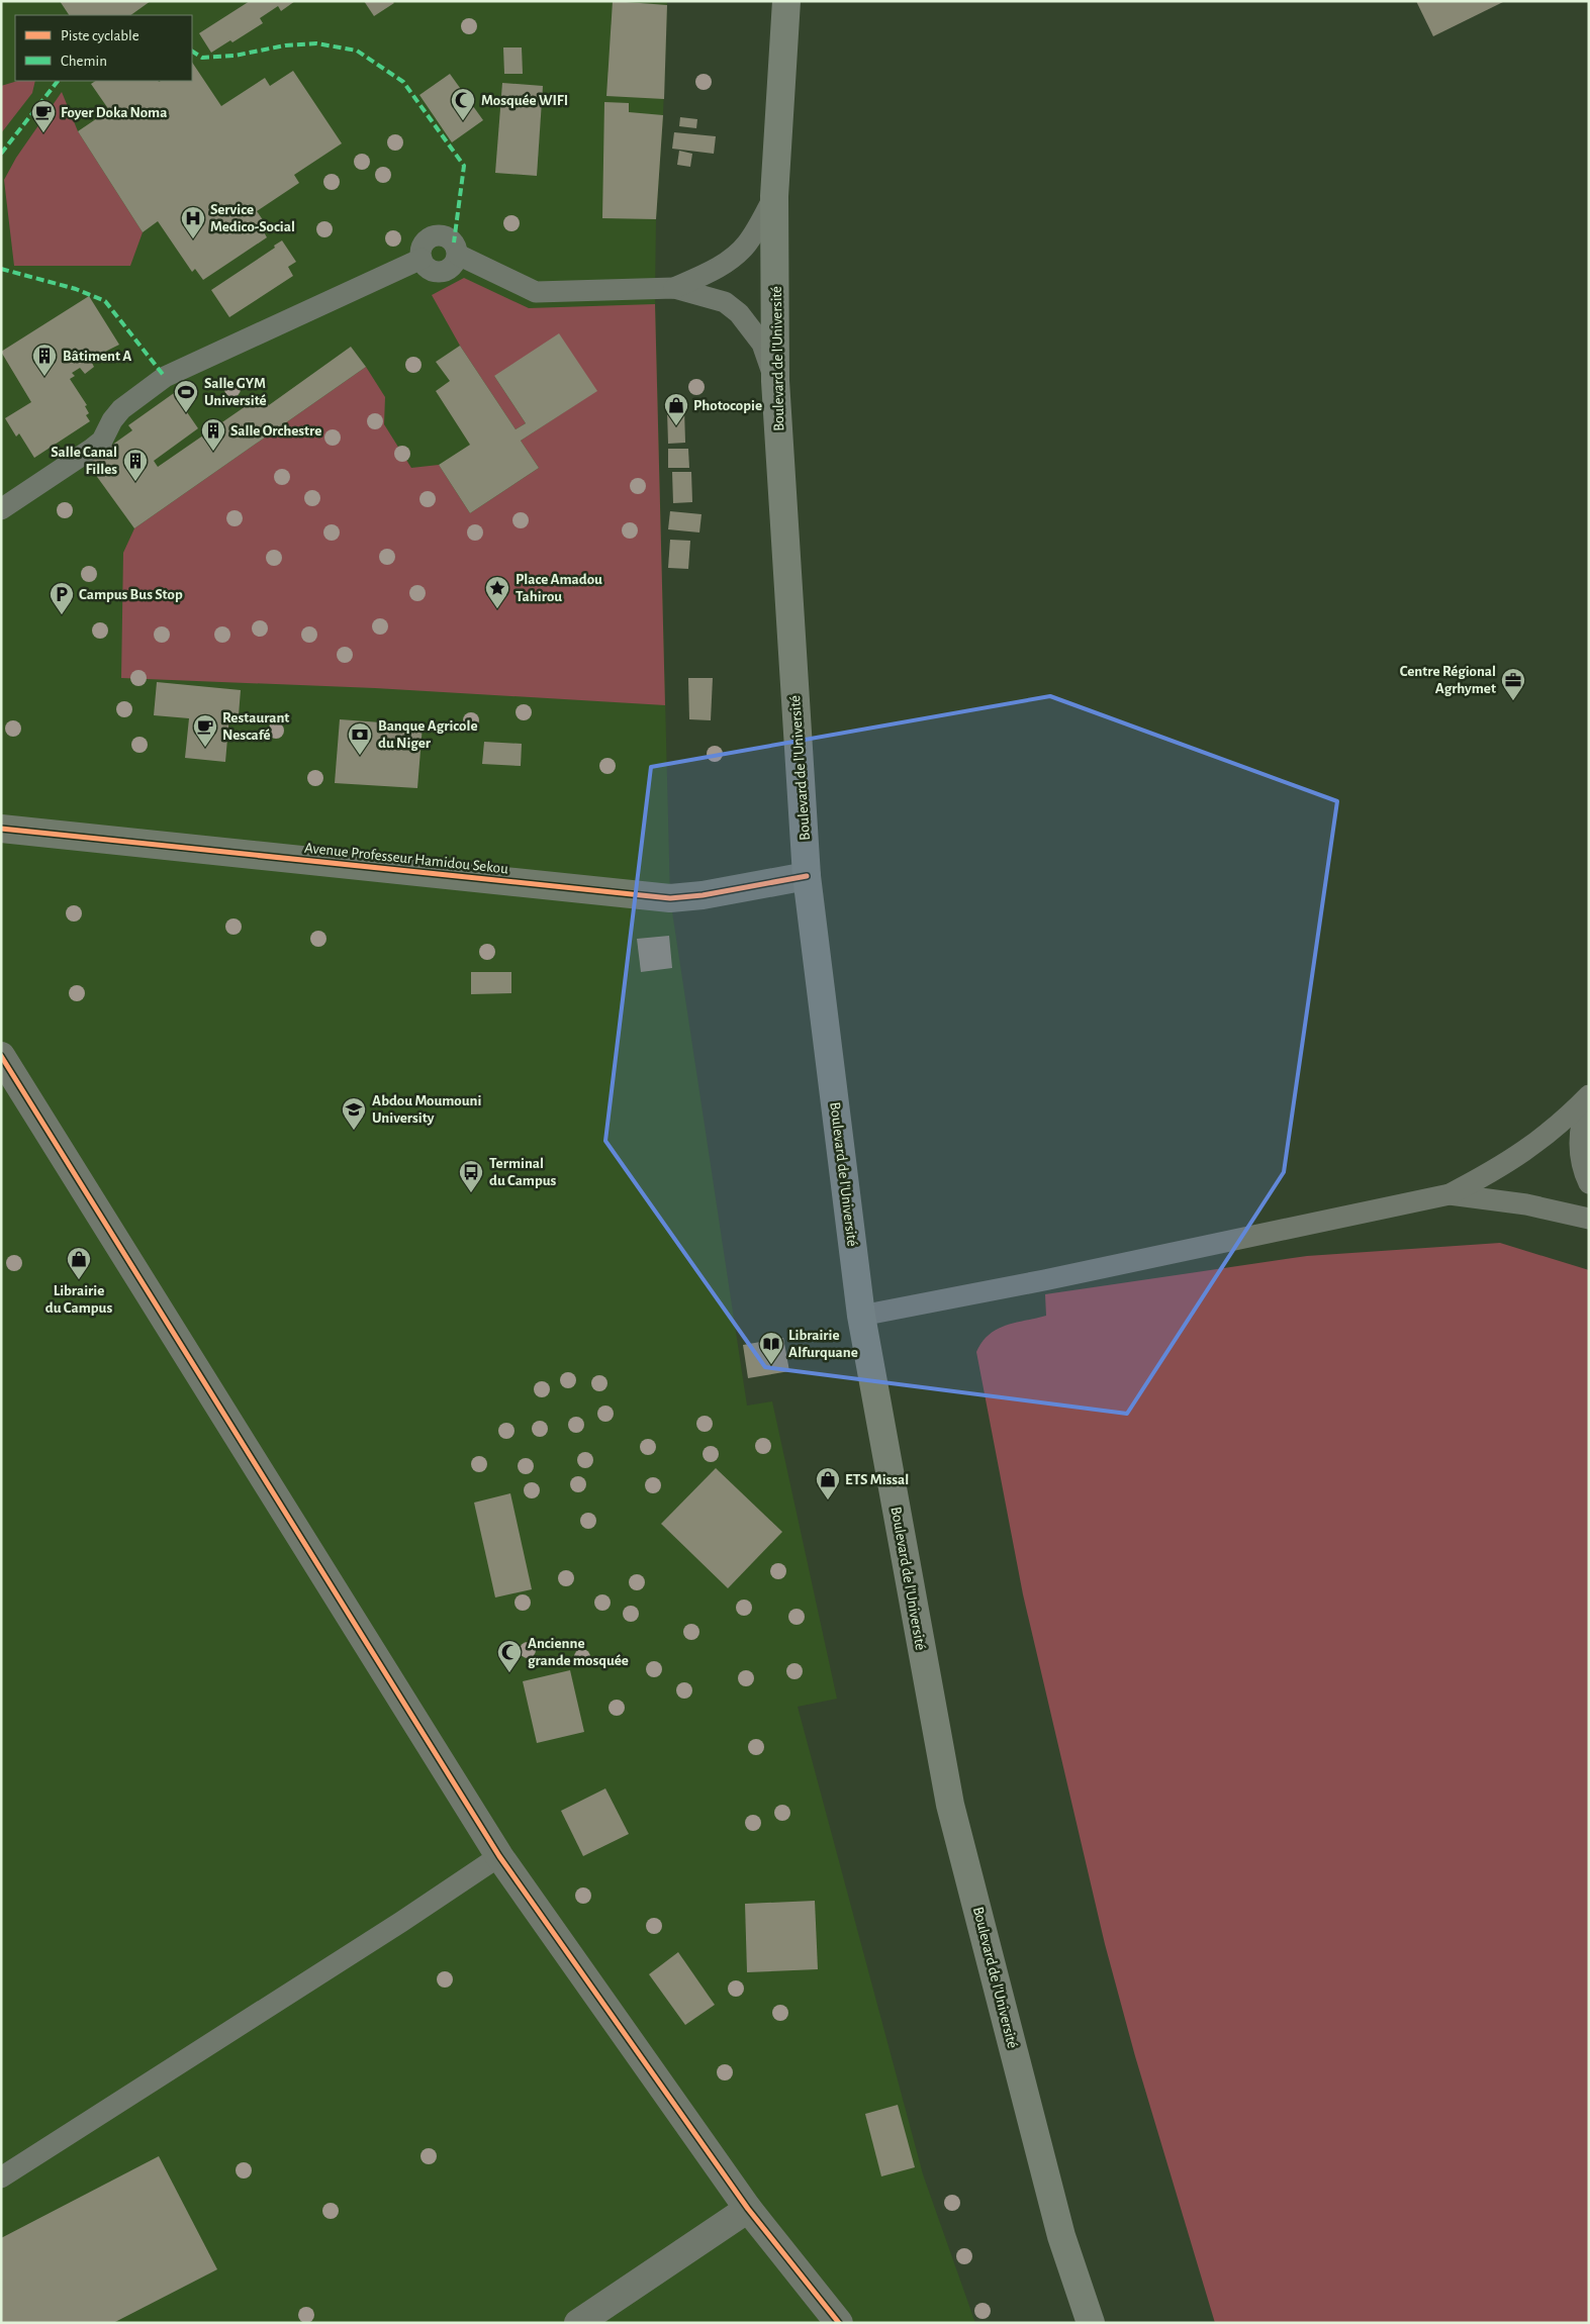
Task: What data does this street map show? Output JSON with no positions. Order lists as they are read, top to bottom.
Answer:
{
  "streets": {
    "main road": ["Boulevard de l'Université"],
    "street": ["Avenue Professeur Hamidou Sekou"]
  },
  "crossings": [
    ["Boulevard de l'Université", "Avenue Professeur Hamidou Sekou"]
  ],
  "places": {
    "mosque": ["Mosquée WIFI", "Ancienne grande mosquée"],
    "cafe": ["Foyer Doka Noma", "Restaurant Nescafé"],
    "hospital": ["Service Medico-Social"],
    "building": ["Bâtiment A", "Salle Orchestre", "Salle Canal Filles"],
    "sports": ["Salle GYM Université"],
    "shop": ["Photocopie", "Librairie du Campus", "ETS Missal"],
    "place": ["Place Amadou Tahirou"],
    "parking": ["Campus Bus Stop"],
    "office": ["Centre Régional Agrhymet"],
    "bank": ["Banque Agricole du Niger"],
    "school or university": ["Abdou Moumouni University"],
    "bus stop": ["Terminal du Campus"],
    "library": ["Librairie Alfurquane"]
  },
  "legend": ["Piste cyclable", "Chemin"]
}
